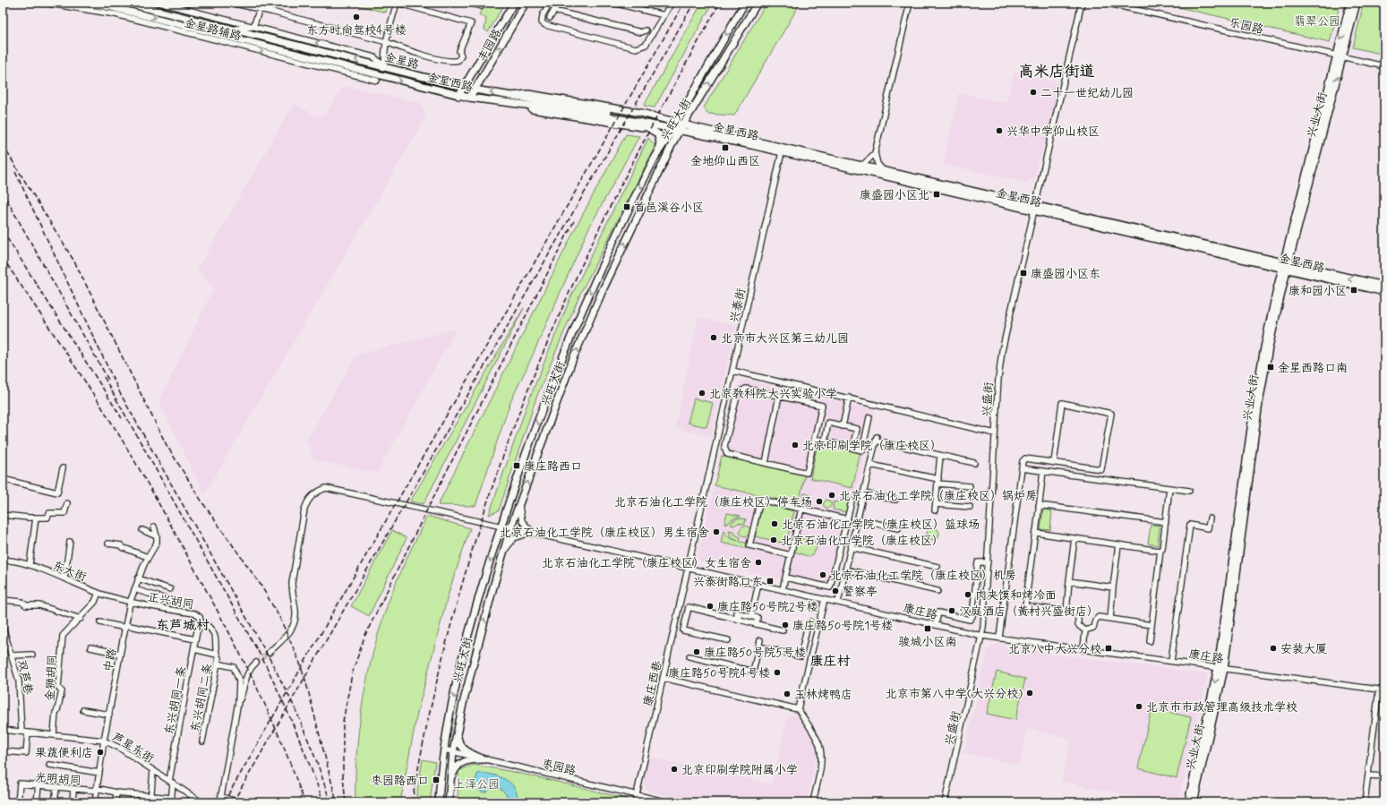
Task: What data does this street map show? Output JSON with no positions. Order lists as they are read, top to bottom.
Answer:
{
  "streets": {
    "main road": [
      "丰园路",
      "金星路",
      "金星西路",
      "兴业大街",
      "兴旺大街"
    ],
    "street": [
      "乐园路",
      "金星路辅路",
      "兴泰街",
      "兴盛街",
      "东大街",
      "正兴胡同",
      "康庄路",
      "中路",
      "双芦巷",
      "金狮胡同",
      "康庄西巷",
      "东兴胡同二条",
      "东兴胡同一条",
      "芦星东街",
      "枣园路",
      "光明胡同"
    ]
  },
  "crossings": [
    ["乐园路", "兴业大街"],
    ["金星路辅路", "金星路"],
    ["丰园路", "金星路"],
    ["丰园路", "金星西路"],
    ["金星路", "金星西路"],
    ["金星路", "兴旺大街"],
    ["金星西路", "兴业大街"],
    ["金星西路", "兴旺大街"],
    ["金星西路", "兴泰街"],
    ["金星西路", "兴盛街"],
    ["兴业大街", "康庄路"],
    ["兴旺大街", "康庄路"],
    ["兴旺大街", "枣园路"],
    ["兴泰街", "康庄路"],
    ["兴泰街", "康庄西巷"],
    ["兴盛街", "康庄路"],
    ["东大街", "正兴胡同"],
    ["东大街", "中路"],
    ["东大街", "金狮胡同"],
    ["正兴胡同", "中路"],
    ["正兴胡同", "东兴胡同二条"],
    ["正兴胡同", "东兴胡同一条"],
    ["康庄路", "康庄西巷"],
    ["中路", "芦星东街"],
    ["中路", "光明胡同"],
    ["双芦巷", "芦星东街"],
    ["金狮胡同", "芦星东街"],
    ["康庄西巷", "枣园路"],
    ["东兴胡同二条", "东兴胡同一条"],
    ["东兴胡同一条", "芦星东街"],
    ["东兴胡同一条", "光明胡同"]
  ],
  "districts": ["高米店街道", "东芦城村", "康庄村"],
  "parks": ["翡翠公园", "上泽公园"],
  "places": {
    "other": [
      "东方时尚驾校4号楼",
      "二十一世纪幼儿园",
      "兴华中学仰山校区",
      "北京市大兴区第三幼儿园",
      "北京教科院大兴实验小学",
      "北京印刷学院（康庄校区）",
      "北京石油化工学院（康庄校区）锅炉房",
      "北京石油化工学院（康庄校区）停车场",
      "北京石油化工学院（康庄校区）篮球场",
      "北京石油化工学院（康庄校区）男生宿舍",
      "北京石油化工学院（康庄校区）",
      "北京石油化工学院（康庄校区）女生宿舍",
      "北京石油化工学院（康庄校区）机房",
      "警察亭",
      "肉夹馍和烤冷面",
      "康庄路50号院2号楼",
      "汉庭酒店（黄村兴盛街店）",
      "康庄路50号院1号楼",
      "安装大厦",
      "康庄路50号院5号楼",
      "康庄路50号院4号楼",
      "北京市第八中学(大兴分校)",
      "玉林烤鸭店",
      "北京市市政管理高级技术学校",
      "果蔬便利店",
      "北京印刷学院附属小学"
    ],
    "transit": [
      "金地仰山西区",
      "康盛园小区北",
      "首邑溪谷小区",
      "康盛园小区东",
      "康和园小区",
      "金星西路口南",
      "康庄路西口",
      "兴泰街路口东",
      "骏城小区南",
      "北京八中大兴分校",
      "枣园路西口"
    ]
  }
}
